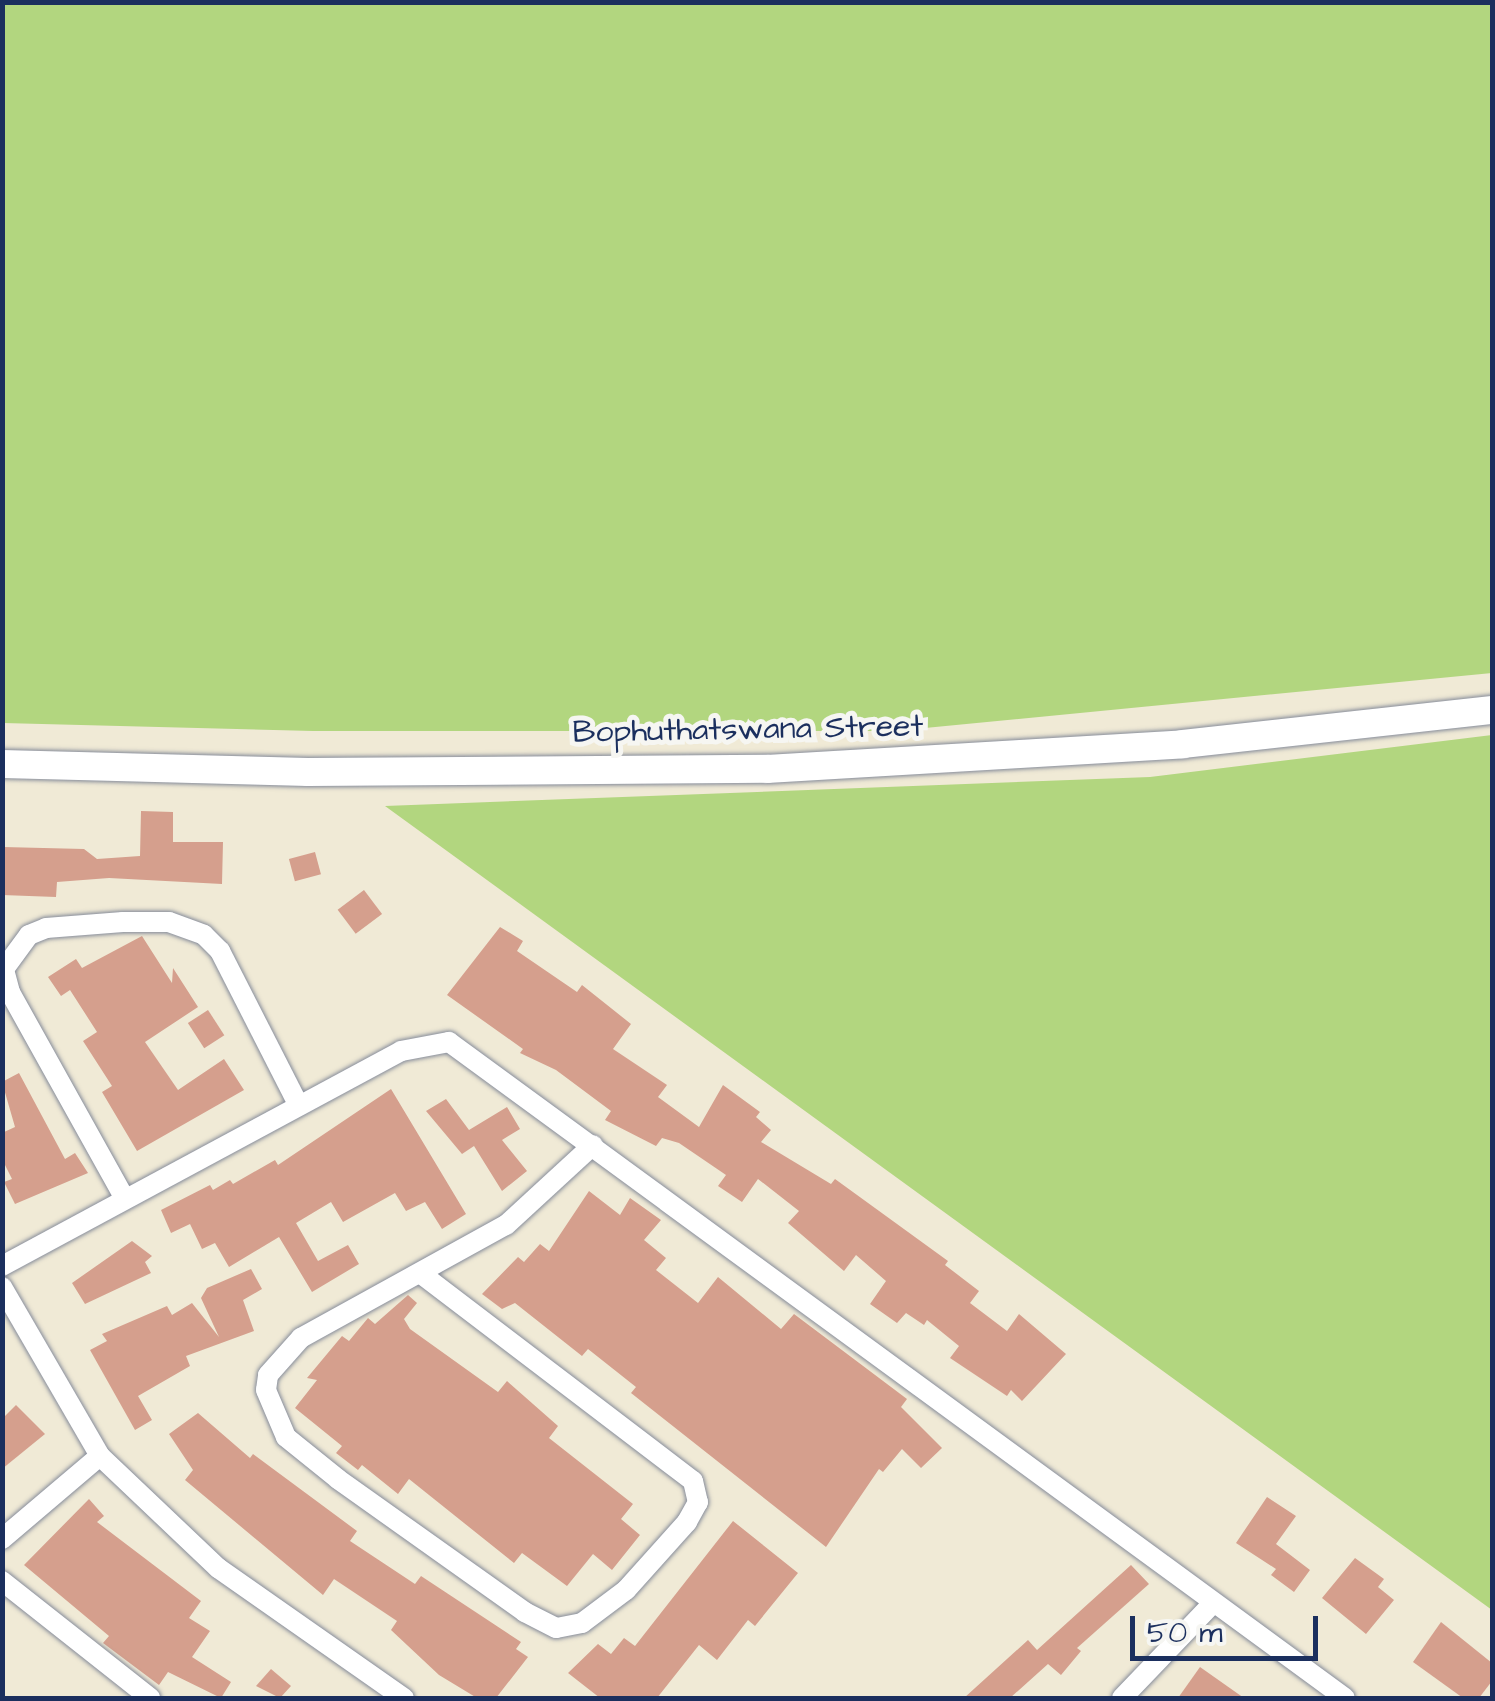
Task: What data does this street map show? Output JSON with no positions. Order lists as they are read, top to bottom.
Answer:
{
  "streets": {
    "street": ["Bophuthatswana Street"]
  },
  "scale_bar": "50 m"
}
